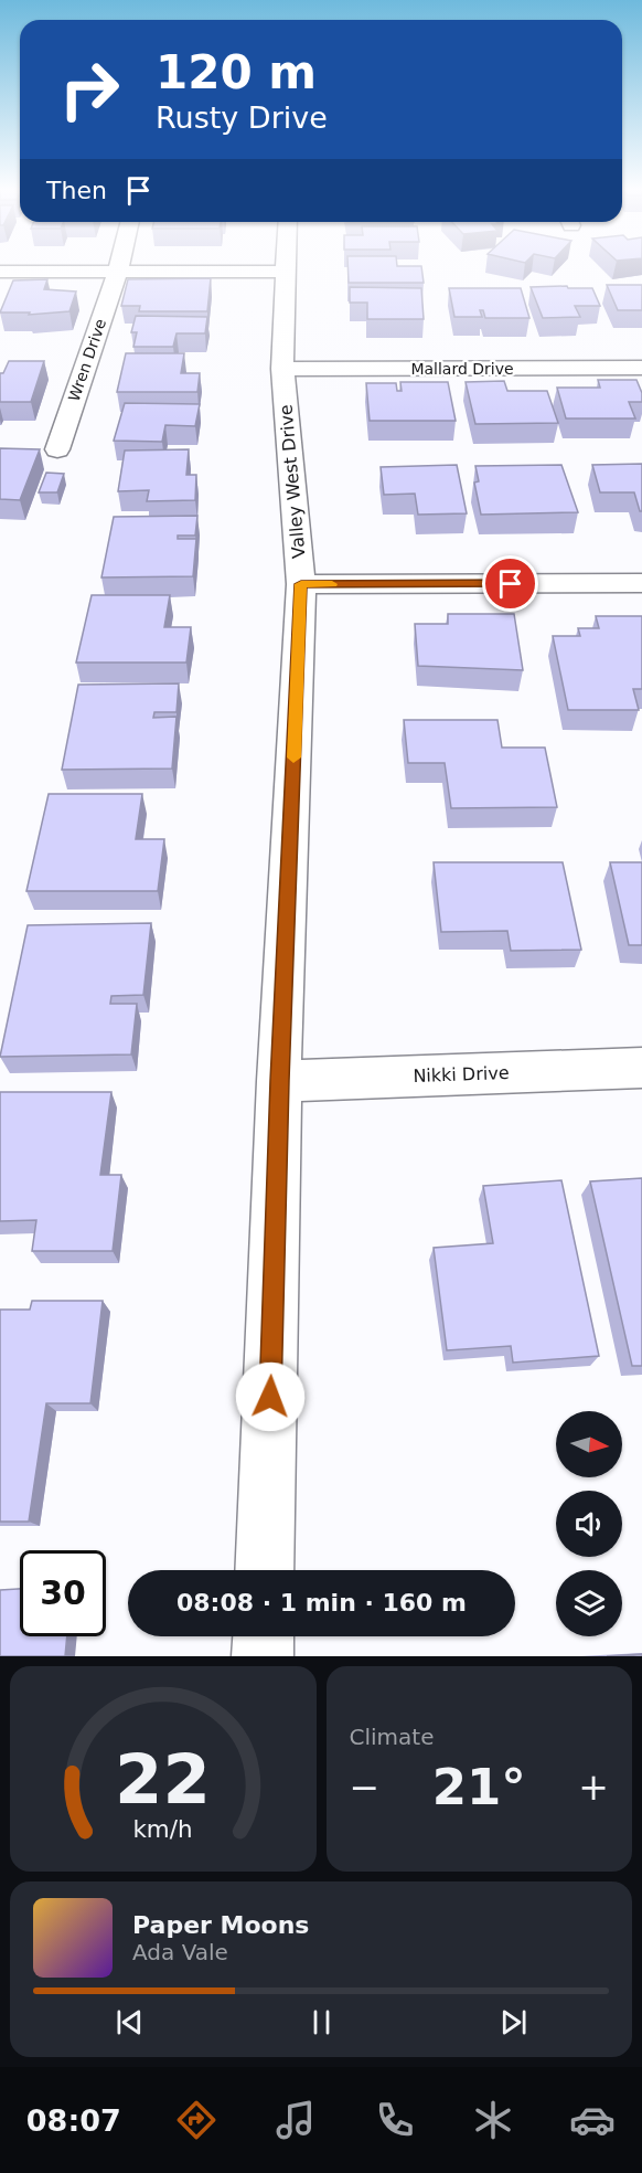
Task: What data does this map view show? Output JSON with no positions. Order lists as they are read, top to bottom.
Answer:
{
  "streets": {
    "street": [
      "Wren Drive",
      "Mallard Drive",
      "Valley West Drive",
      "Nikki Drive"
    ]
  },
  "crossings": [
    ["Mallard Drive", "Valley West Drive"],
    ["Valley West Drive", "Nikki Drive"]
  ],
  "north": "right",
  "page": {
    "turn": ["120 m", "Rusty Drive"],
    "then": "Then",
    "limit": "30",
    "trip": "08:08 · 1 min · 160 m",
    "tile": "Climate",
    "heat": ["−", "21°", "+"],
    "song": ["Paper Moons", "Ada Vale"],
    "tabs": "08:07",
    "gauge": ["22", "km/h"]
  }
}
